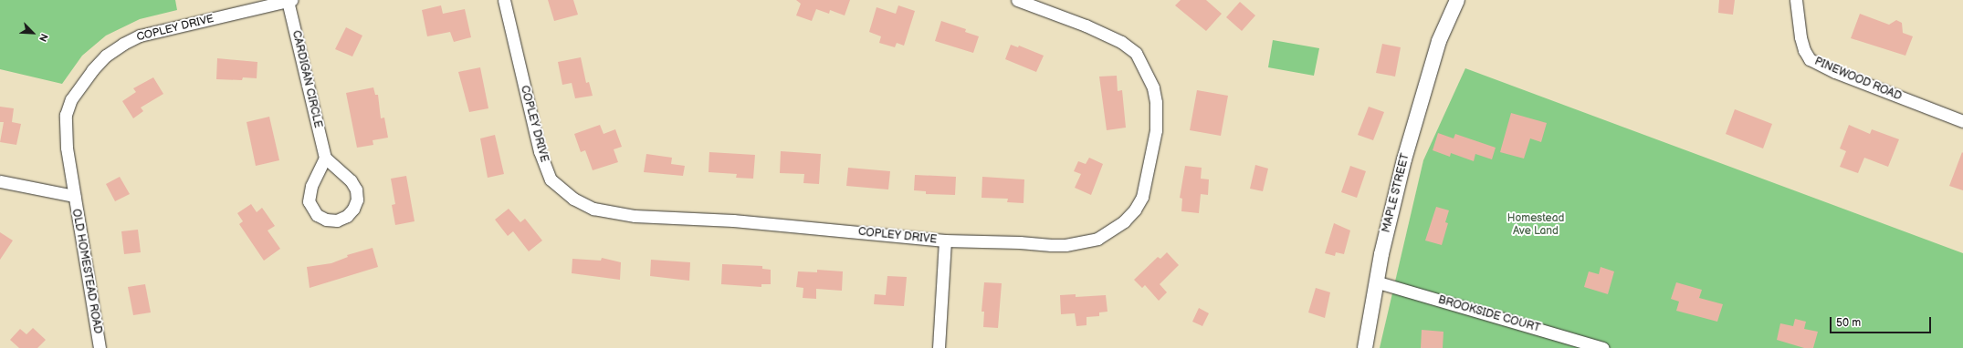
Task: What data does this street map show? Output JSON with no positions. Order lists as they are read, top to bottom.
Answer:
{
  "streets": {
    "street": [
      "COPLEY DRIVE",
      "CARDIGAN CIRCLE",
      "PINEWOOD ROAD",
      "MAPLE STREET",
      "OLD HOMESTEAD ROAD",
      "BROOKSIDE COURT"
    ]
  },
  "crossings": [
    ["COPLEY DRIVE", "CARDIGAN CIRCLE"],
    ["COPLEY DRIVE", "OLD HOMESTEAD ROAD"],
    ["MAPLE STREET", "BROOKSIDE COURT"]
  ],
  "parks": ["Homestead Ave Land"],
  "scale_bar": "50 m",
  "north": "bottom right"
}
